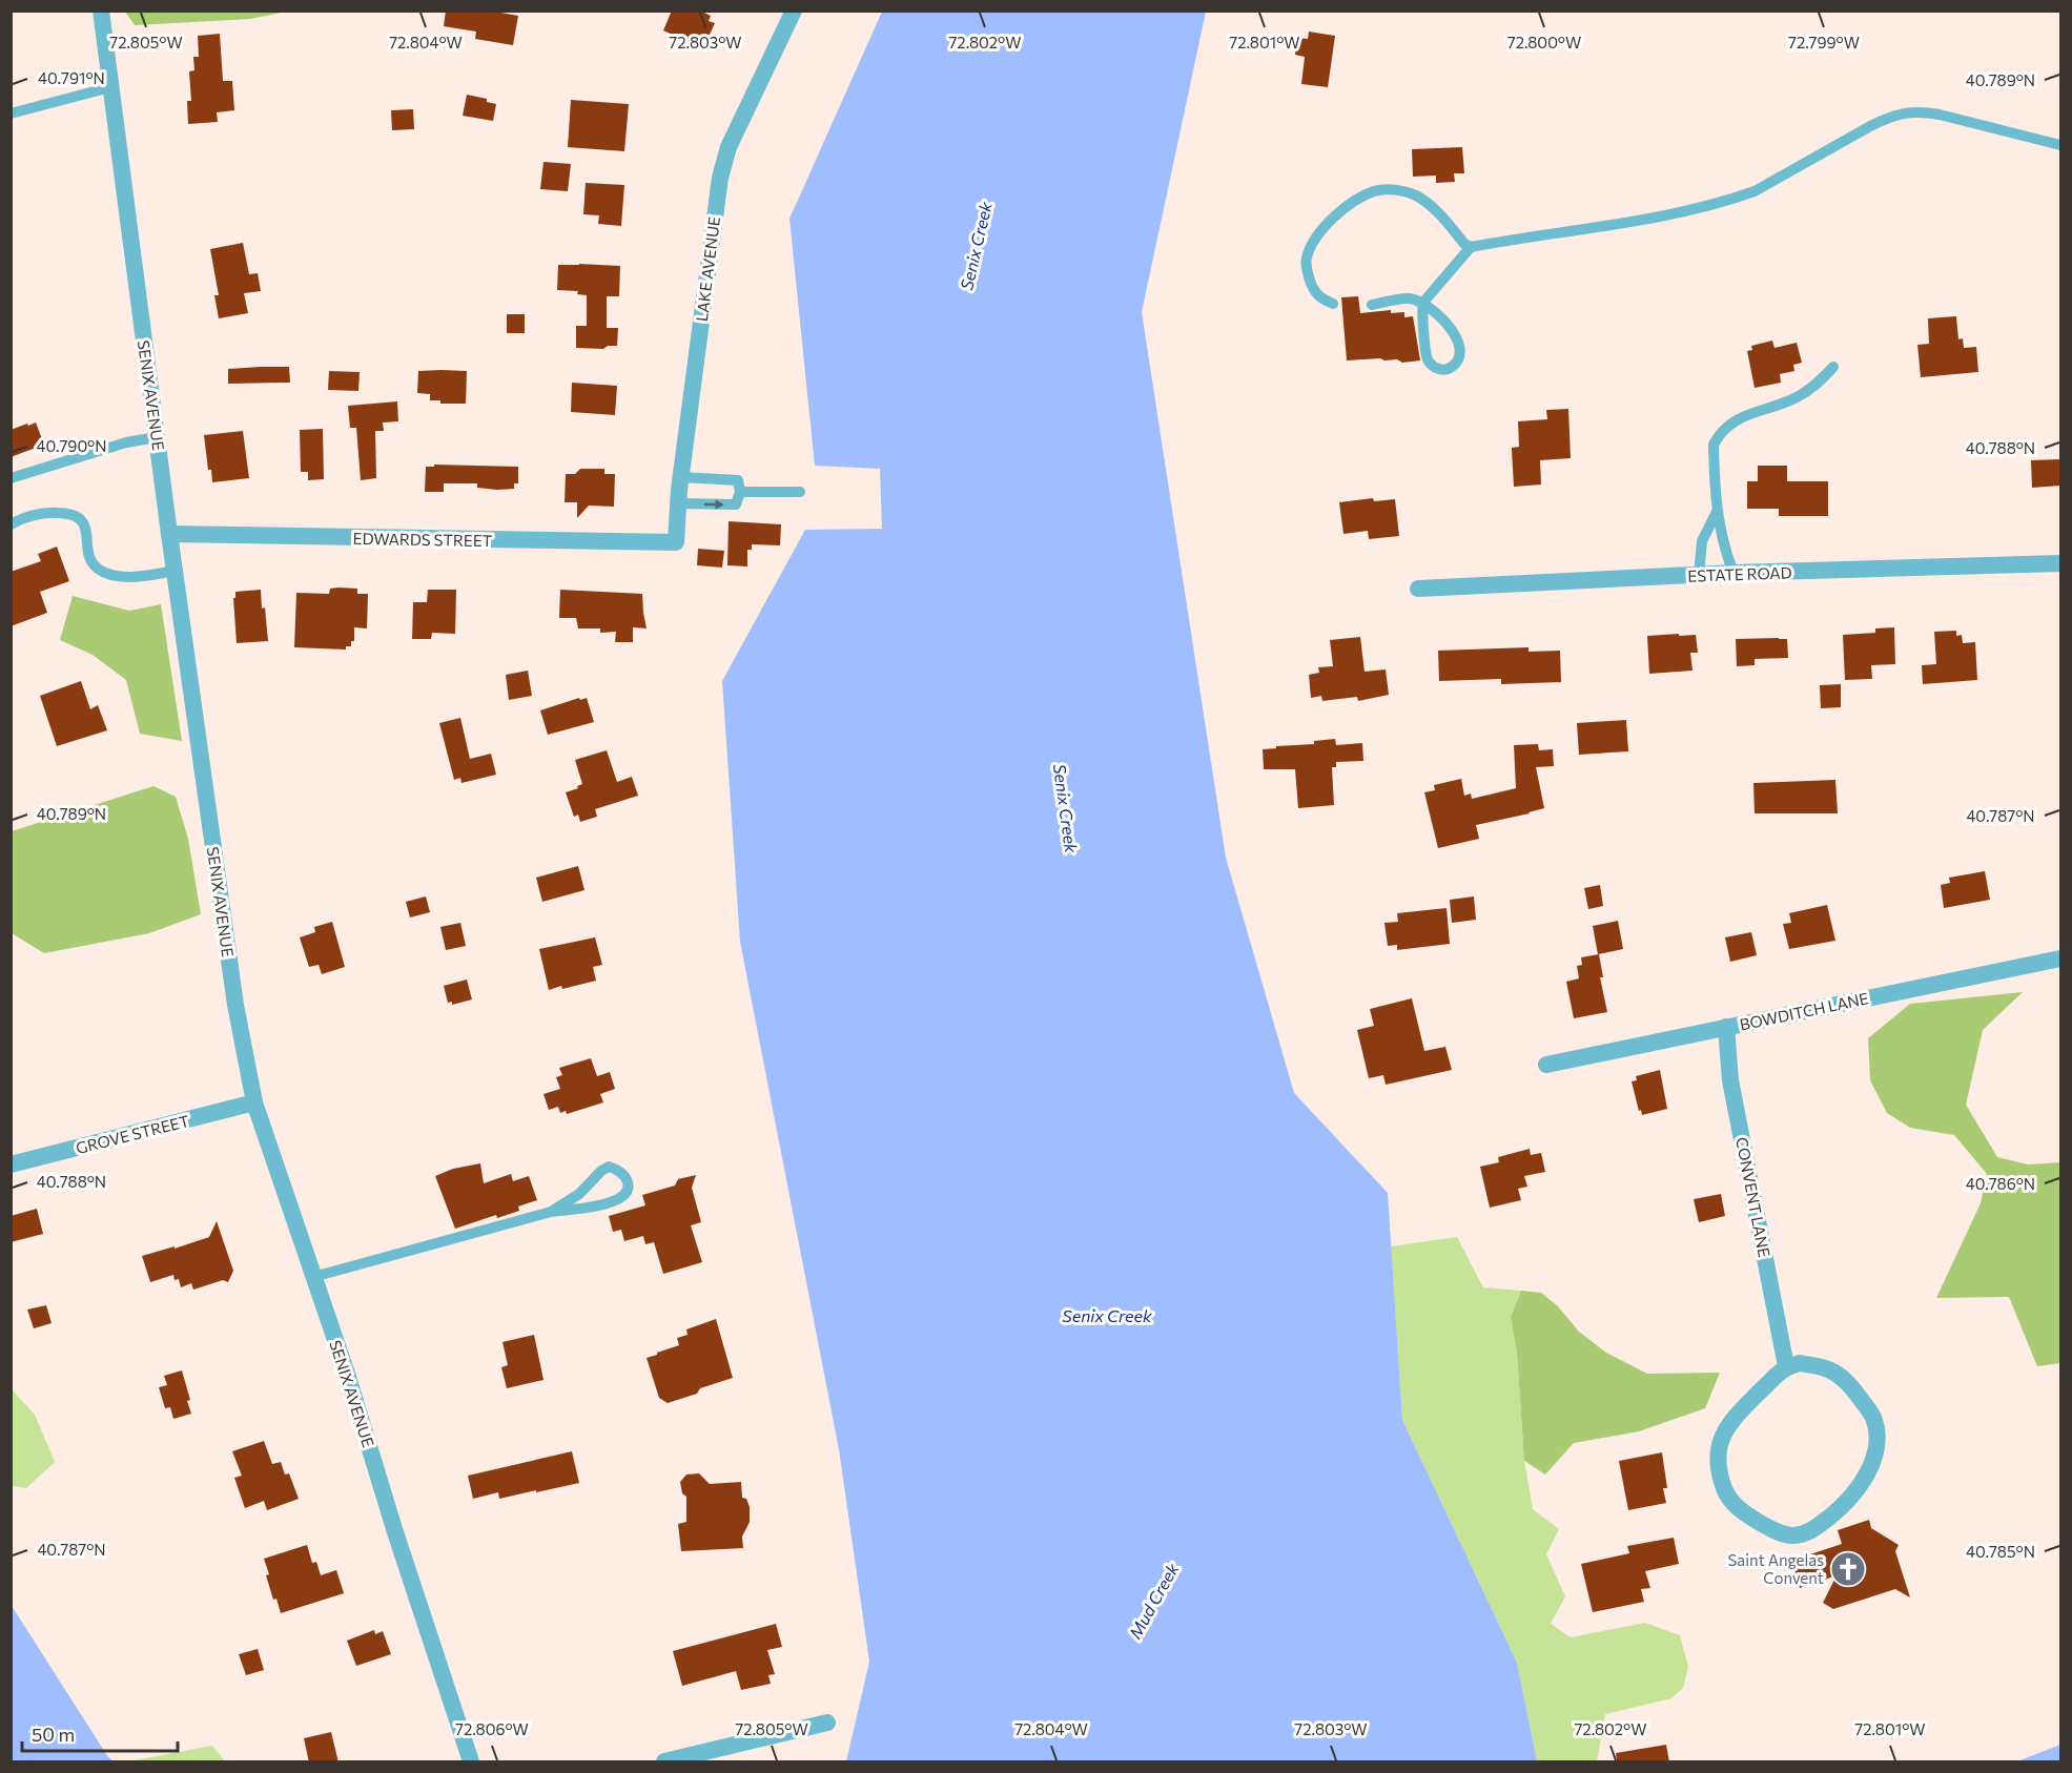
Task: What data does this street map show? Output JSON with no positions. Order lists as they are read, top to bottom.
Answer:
{
  "streets": {
    "street": [
      "LAKE AVENUE",
      "SENIX AVENUE",
      "EDWARDS STREET",
      "ESTATE ROAD",
      "BOWDITCH LANE",
      "GROVE STREET",
      "CONVENT LANE"
    ]
  },
  "crossings": [
    ["LAKE AVENUE", "EDWARDS STREET"],
    ["SENIX AVENUE", "EDWARDS STREET"],
    ["SENIX AVENUE", "GROVE STREET"],
    ["BOWDITCH LANE", "CONVENT LANE"]
  ],
  "water": ["Senix Creek", "Mud Creek"],
  "places": {
    "church": ["Saint Angelas Convent"]
  },
  "scale_bar": "50 m",
  "coordinates": [
    "72.805°W",
    "72.804°W",
    "72.803°W",
    "72.802°W",
    "72.801°W",
    "72.800°W",
    "72.799°W",
    "40.791°N",
    "40.789°N",
    "40.790°N",
    "40.788°N",
    "40.787°N",
    "40.786°N",
    "40.785°N",
    "72.806°W"
  ]
}
